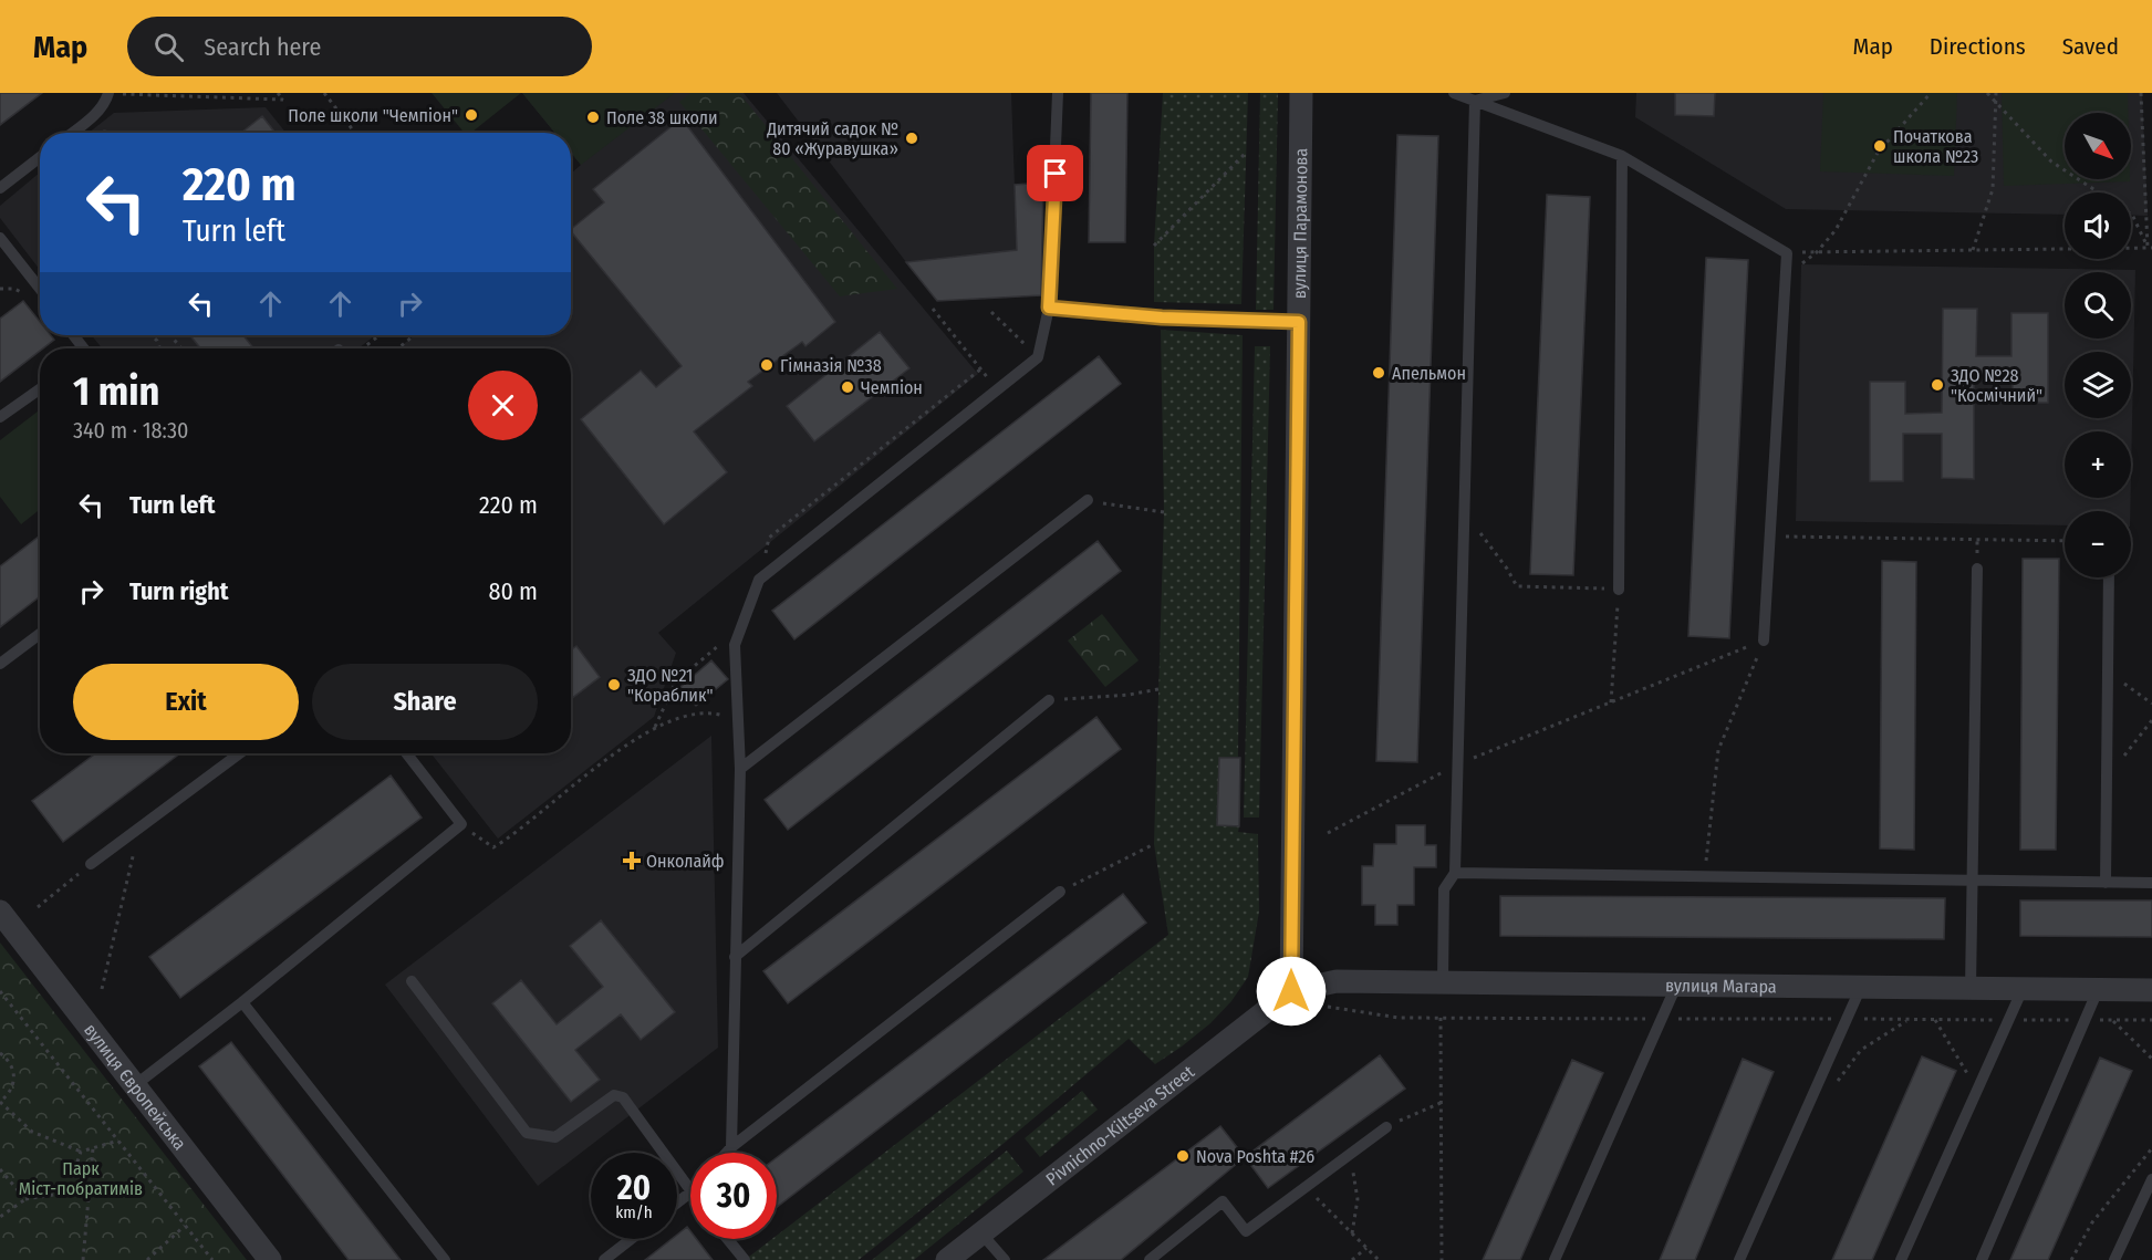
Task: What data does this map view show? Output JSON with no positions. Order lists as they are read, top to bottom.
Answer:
{
  "streets": {
    "street": [
      "вулиця Парамонова",
      "вулиця Магара",
      "вулиця Європейська",
      "Pivnichno-Kiltseva Street"
    ]
  },
  "crossings": [
    ["вулиця Парамонова", "вулиця Магара"],
    ["вулиця Парамонова", "Pivnichno-Kiltseva Street"],
    ["вулиця Магара", "Pivnichno-Kiltseva Street"]
  ],
  "parks": ["Парк Міст-побратимів"],
  "places": {
    "other": [
      "Поле школи \"Чемпіон\"",
      "Поле 38 школи",
      "Дитячий садок № 80 «Журавушка»",
      "Початкова школа №23",
      "Гімназія №38",
      "Апельмон",
      "ЗДО №28 \"Космічний\"",
      "Чемпіон",
      "ЗДО №21 \"Кораблик\"",
      "Nova Poshta #26"
    ],
    "health": ["Онколайф"]
  },
  "north": "bottom right",
  "page": {
    "header": "Map",
    "search": "Search here",
    "nav": ["Map", "Directions", "Saved"],
    "map_buttons": ["+", "−"],
    "turn": ["220 m", "Turn left"],
    "heading": ["1 min", "340 m · 18:30"],
    "list": [
      {
        "name": "Turn left",
        "value": "220 m"
      },
      {
        "name": "Turn right",
        "value": "80 m"
      }
    ],
    "buttons": ["Exit", "Share"],
    "speed": "20 km/h",
    "limit": "30"
  }
}
